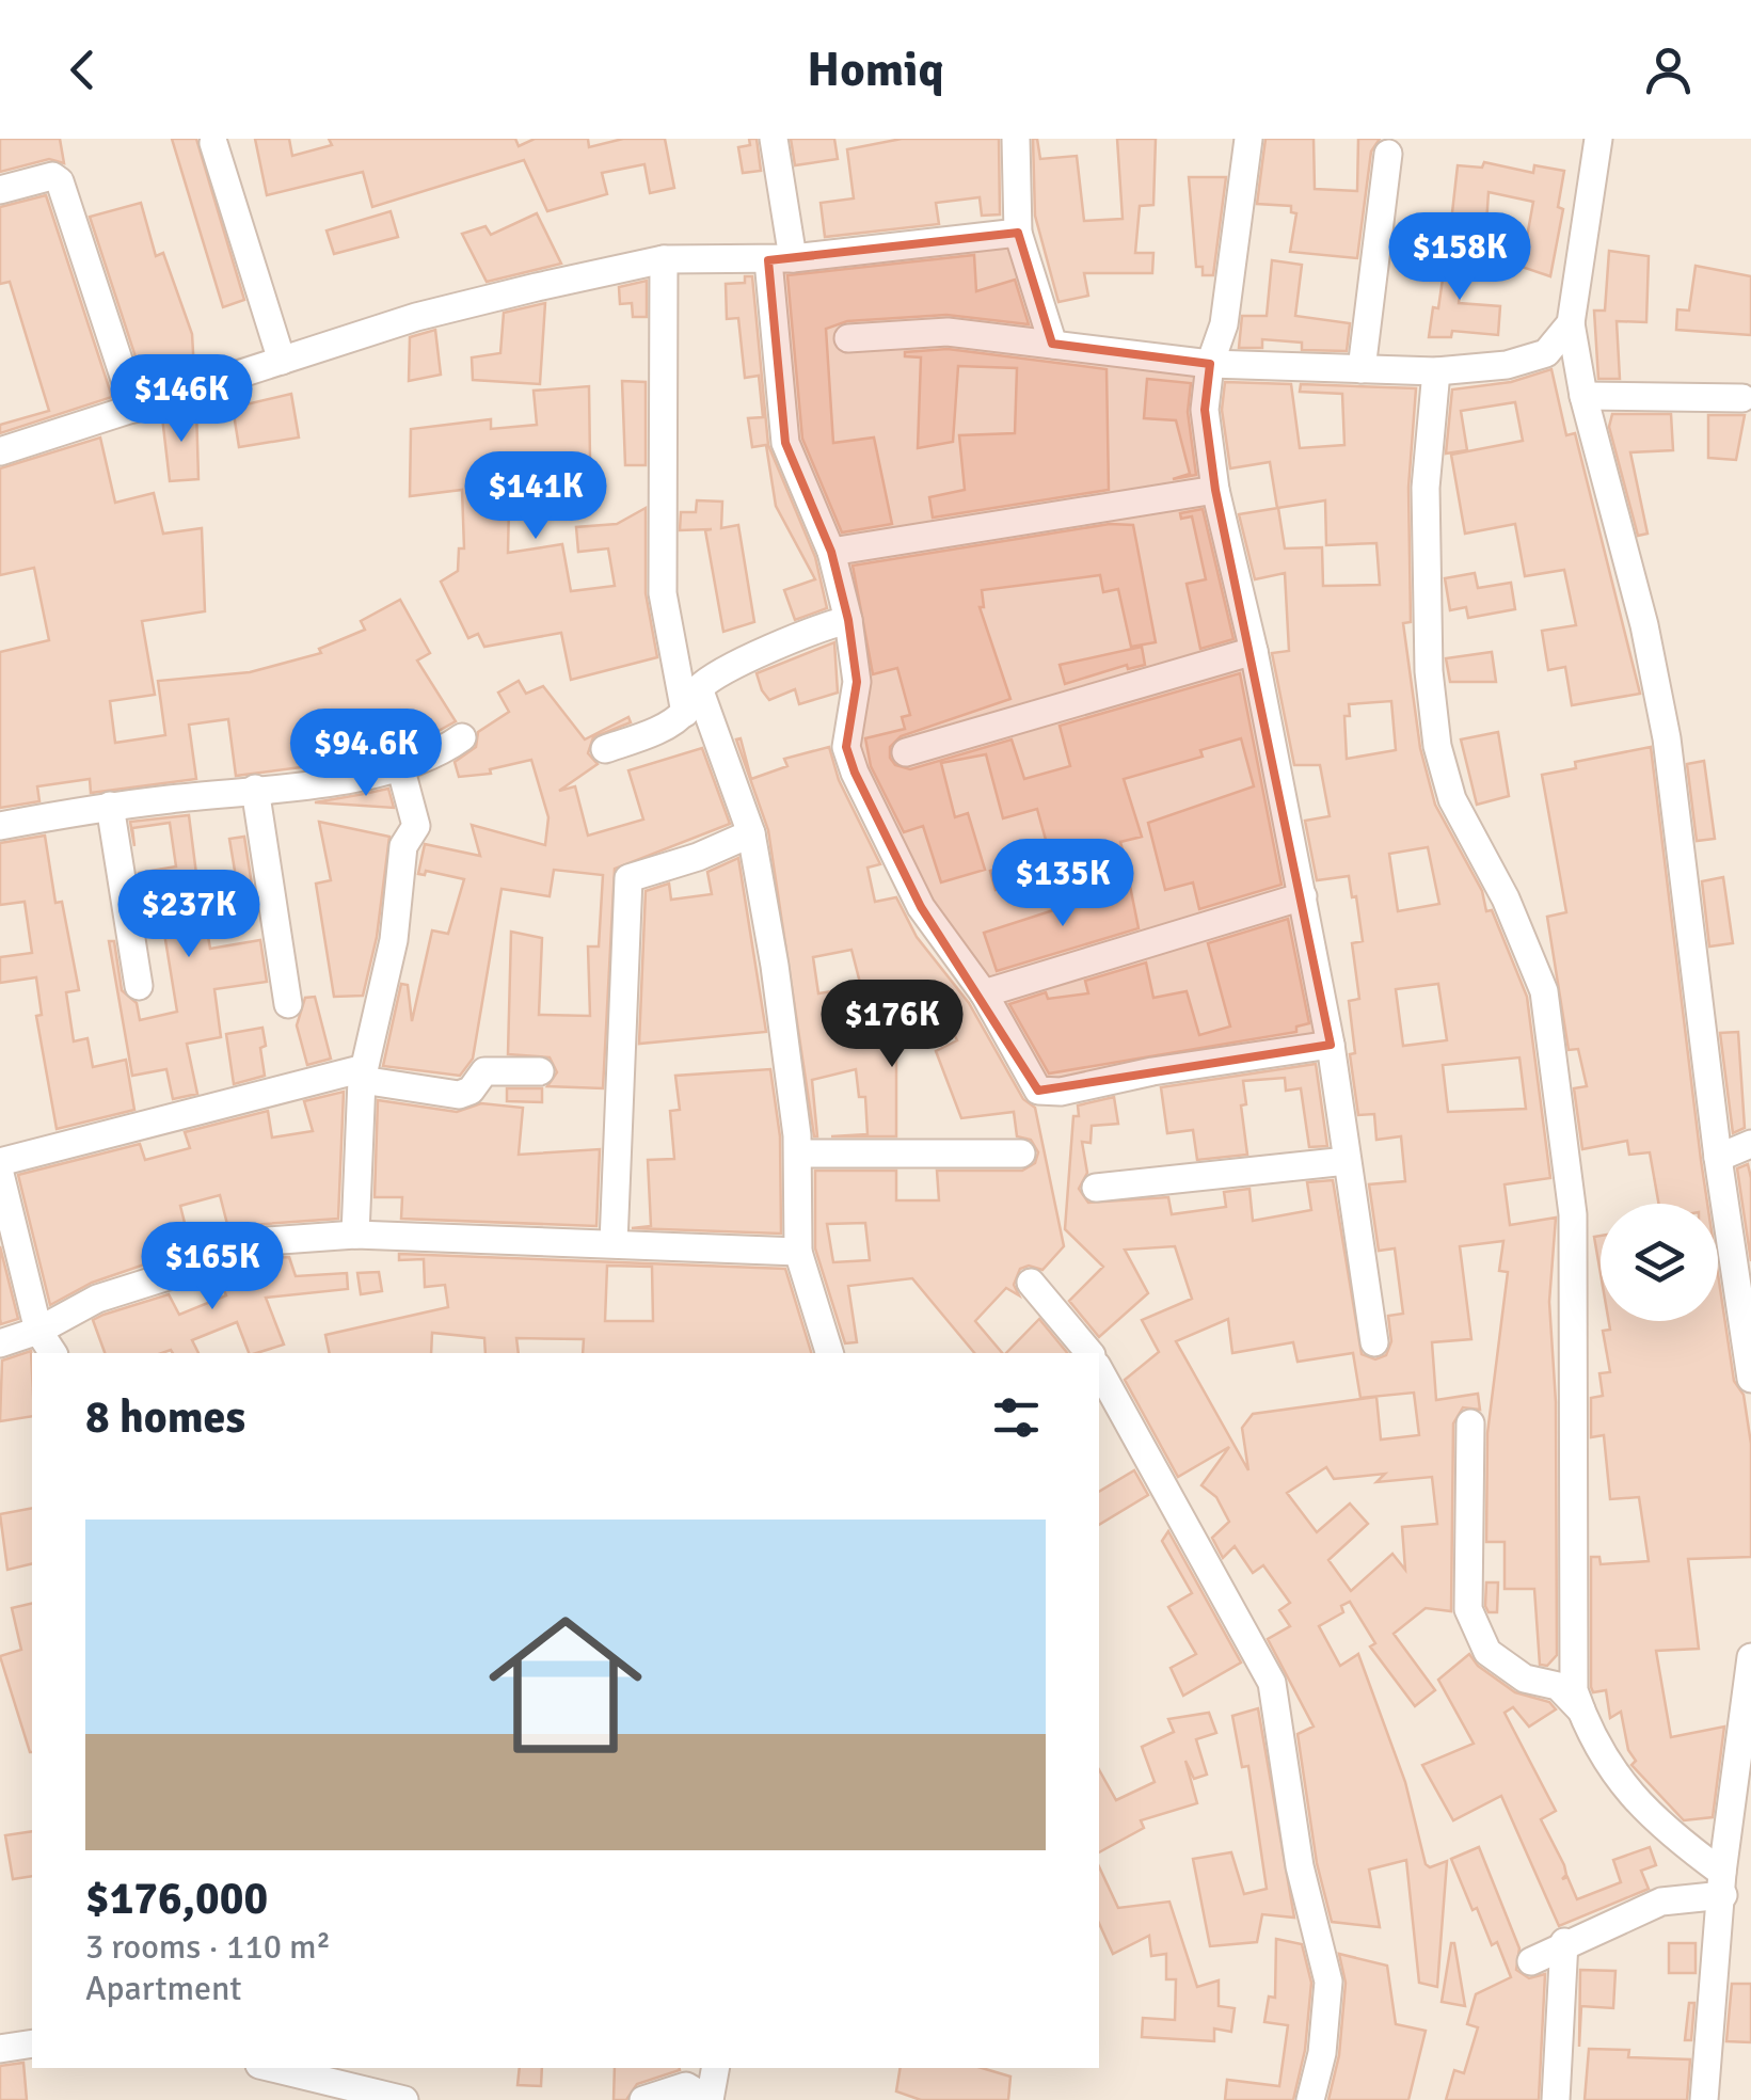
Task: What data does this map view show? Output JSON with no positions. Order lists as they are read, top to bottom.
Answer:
{
  "page": {
    "header": "Homiq",
    "price": [
      "$158K",
      "$146K",
      "$141K",
      "$94.6K",
      "$135K",
      "$237K",
      "$176K",
      "$165K"
    ],
    "heading": "8 homes",
    "list": [
      {
        "name": "$176,000",
        "note": "3 rooms · 110 m² · Apartment"
      }
    ]
  }
}
